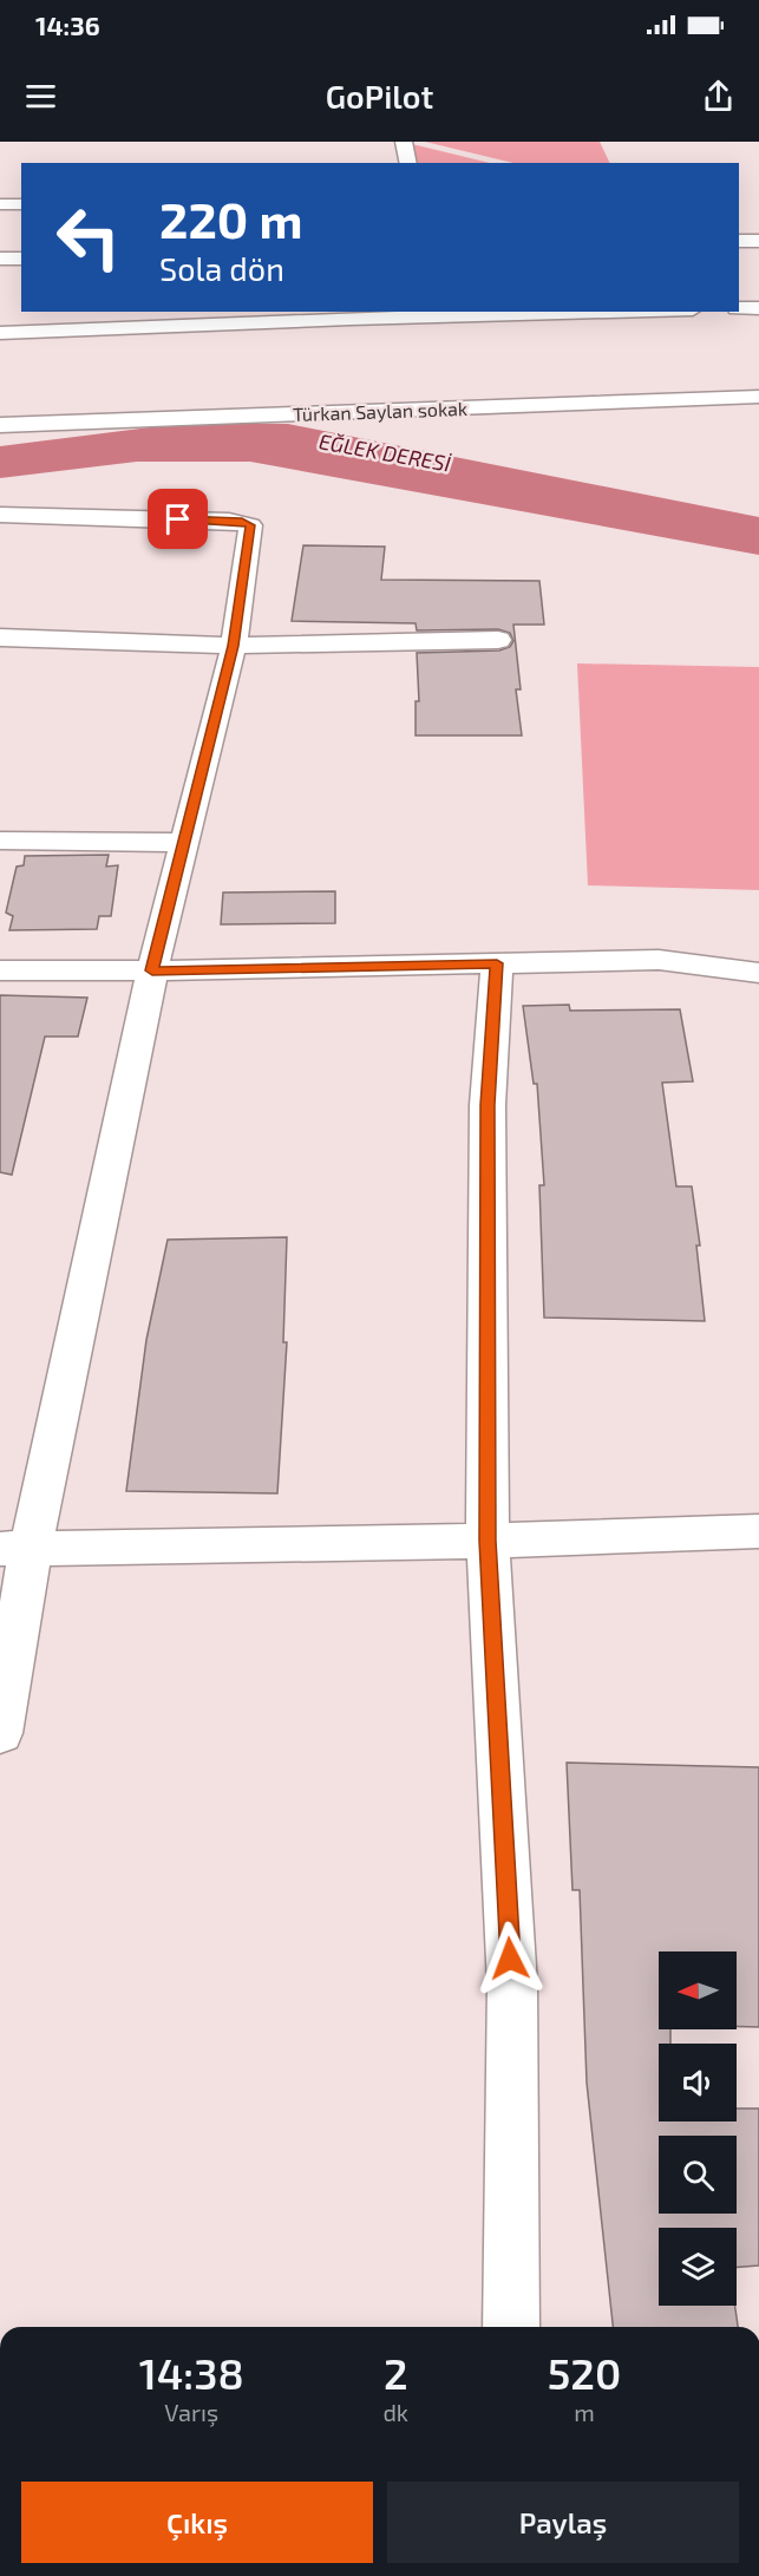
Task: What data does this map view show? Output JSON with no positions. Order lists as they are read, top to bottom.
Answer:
{
  "streets": {
    "street": ["Türkan Saylan sokak"]
  },
  "water": ["EĞLEK DERESİ"],
  "north": "left",
  "page": {
    "status": "14:36",
    "header": "GoPilot",
    "turn": ["220 m", "Sola dön"],
    "eta": [
      "14:38",
      "Varış",
      "2",
      "dk",
      "520",
      "m"
    ],
    "buttons": ["Çıkış", "Paylaş"]
  }
}
